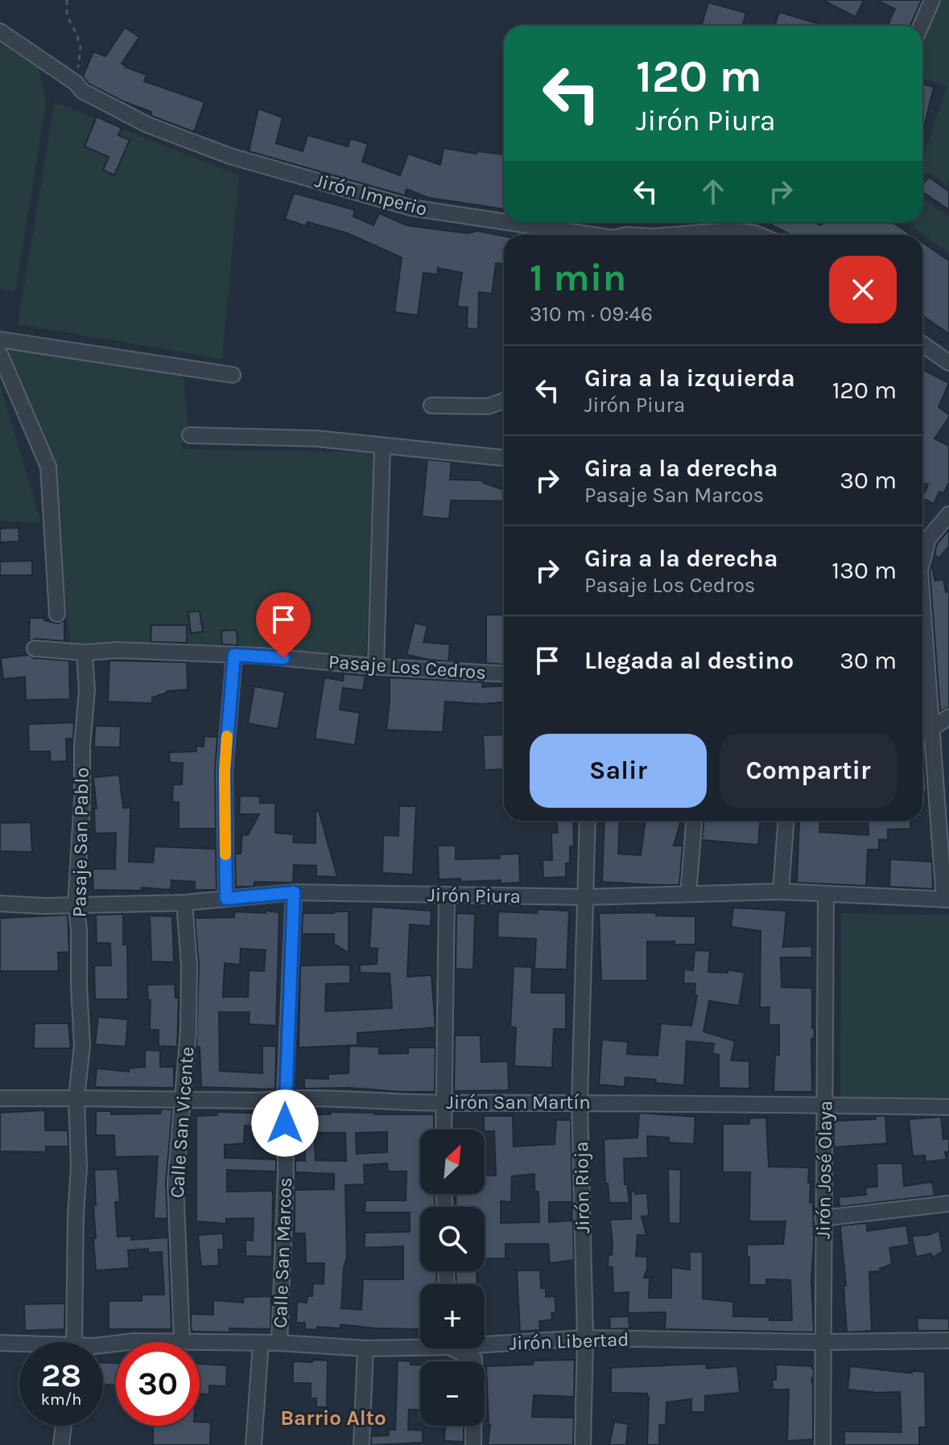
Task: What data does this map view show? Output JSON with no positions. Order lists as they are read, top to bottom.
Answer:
{
  "streets": {
    "street": [
      "Jirón Imperio",
      "Pasaje Los Cedros",
      "Pasaje San Pablo",
      "Jirón Piura",
      "Jirón San Martín",
      "Calle San Vicente",
      "Jirón José Olaya",
      "Jirón Rioja",
      "Calle San Marcos",
      "Jirón Libertad"
    ]
  },
  "crossings": [
    ["Pasaje Los Cedros", "Pasaje San Pablo"],
    ["Pasaje San Pablo", "Jirón Piura"],
    ["Pasaje San Pablo", "Jirón San Martín"],
    ["Jirón Piura", "Calle San Vicente"],
    ["Jirón Piura", "Jirón José Olaya"],
    ["Jirón Piura", "Jirón Rioja"],
    ["Jirón Piura", "Calle San Marcos"],
    ["Jirón San Martín", "Calle San Vicente"],
    ["Jirón San Martín", "Jirón José Olaya"],
    ["Jirón San Martín", "Jirón Rioja"],
    ["Jirón San Martín", "Calle San Marcos"],
    ["Calle San Vicente", "Jirón Libertad"],
    ["Jirón José Olaya", "Jirón Libertad"],
    ["Jirón Rioja", "Jirón Libertad"],
    ["Calle San Marcos", "Jirón Libertad"]
  ],
  "districts": ["Barrio Alto"],
  "north": "top right",
  "page": {
    "turn": ["120 m", "Jirón Piura"],
    "heading": ["1 min", "310 m · 09:46"],
    "list": [
      {
        "name": "Gira a la izquierda",
        "note": "Jirón Piura",
        "value": "120 m"
      },
      {
        "name": "Gira a la derecha",
        "note": "Pasaje San Marcos",
        "value": "30 m"
      },
      {
        "name": "Gira a la derecha",
        "note": "Pasaje Los Cedros",
        "value": "130 m"
      },
      {
        "name": "Llegada al destino",
        "value": "30 m"
      }
    ],
    "buttons": ["Salir", "Compartir"],
    "map_buttons": ["+", "−"],
    "speed": "28 km/h",
    "limit": "30"
  }
}
